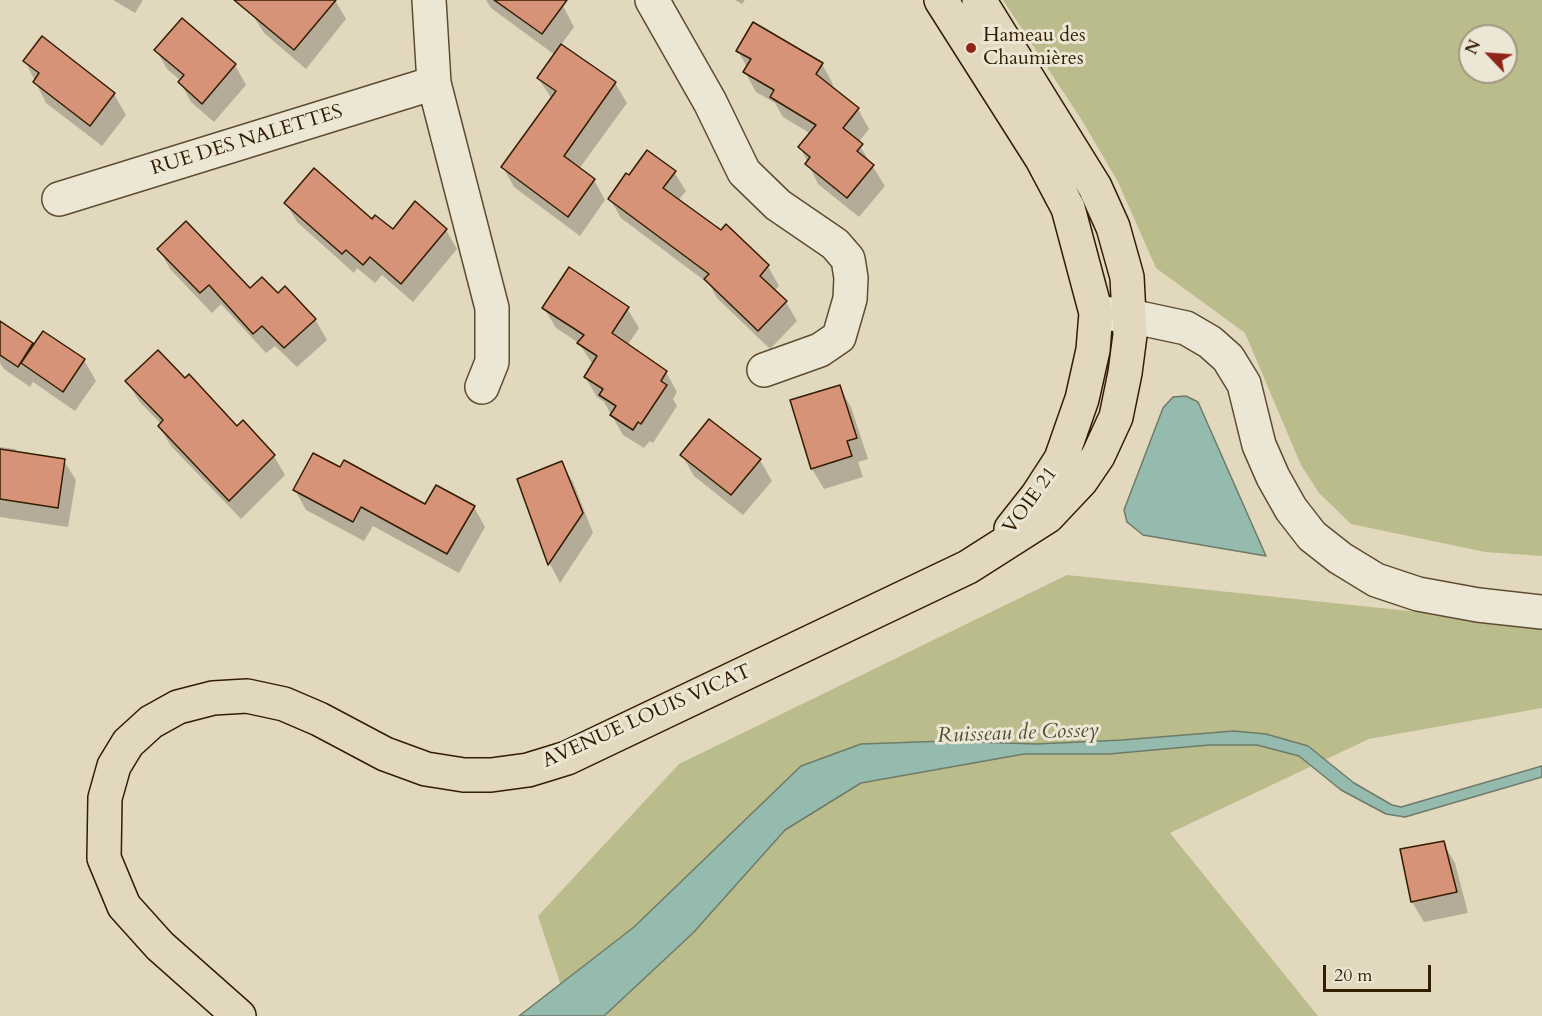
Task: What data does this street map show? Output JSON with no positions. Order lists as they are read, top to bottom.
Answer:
{
  "streets": {
    "main road": ["VOIE 21", "AVENUE LOUIS VICAT"],
    "street": ["RUE DES NALETTES"]
  },
  "crossings": [
    ["VOIE 21", "AVENUE LOUIS VICAT"]
  ],
  "water": ["Ruisseau de Cossey"],
  "places": ["Hameau des Chaumières"],
  "scale_bar": "20 m",
  "north": "top left"
}
